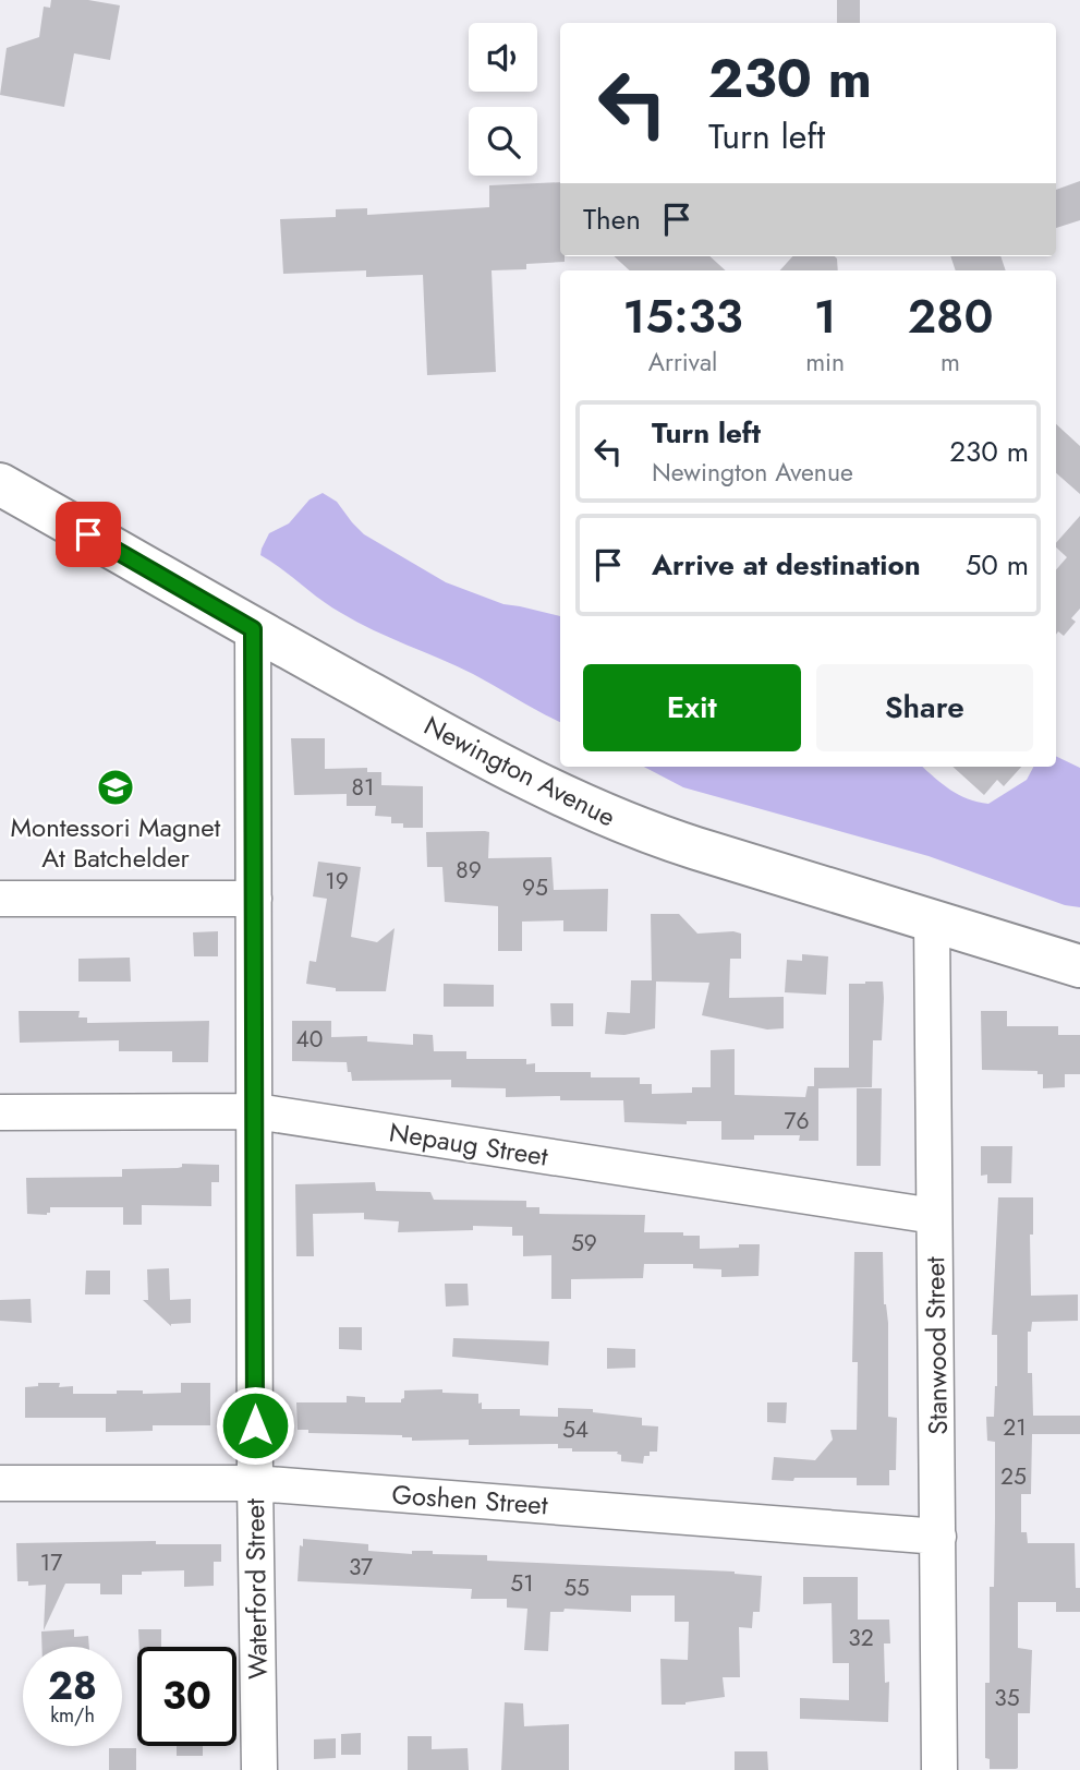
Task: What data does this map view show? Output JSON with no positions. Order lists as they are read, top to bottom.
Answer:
{
  "streets": {
    "main road": ["Newington Avenue"],
    "street": [
      "Nepaug Street",
      "Stanwood Street",
      "Goshen Street",
      "Waterford Street"
    ]
  },
  "crossings": [
    ["Newington Avenue", "Stanwood Street"],
    ["Newington Avenue", "Waterford Street"],
    ["Nepaug Street", "Stanwood Street"],
    ["Nepaug Street", "Waterford Street"],
    ["Stanwood Street", "Goshen Street"],
    ["Goshen Street", "Waterford Street"]
  ],
  "places": {
    "school or university": ["Montessori Magnet At Batchelder"]
  },
  "house_numbers": [
    "81",
    "89",
    "19",
    "95",
    "40",
    "76",
    "59",
    "21",
    "54",
    "25",
    "17",
    "37",
    "51",
    "55",
    "32",
    "35"
  ],
  "page": {
    "turn": ["230 m", "Turn left"],
    "then": "Then",
    "eta": [
      "15:33",
      "Arrival",
      "1",
      "min",
      "280",
      "m"
    ],
    "list": [
      {
        "name": "Turn left",
        "note": "Newington Avenue",
        "value": "230 m"
      },
      {
        "name": "Arrive at destination",
        "value": "50 m"
      }
    ],
    "buttons": ["Exit", "Share"],
    "speed": "28 km/h",
    "limit": "30"
  }
}
